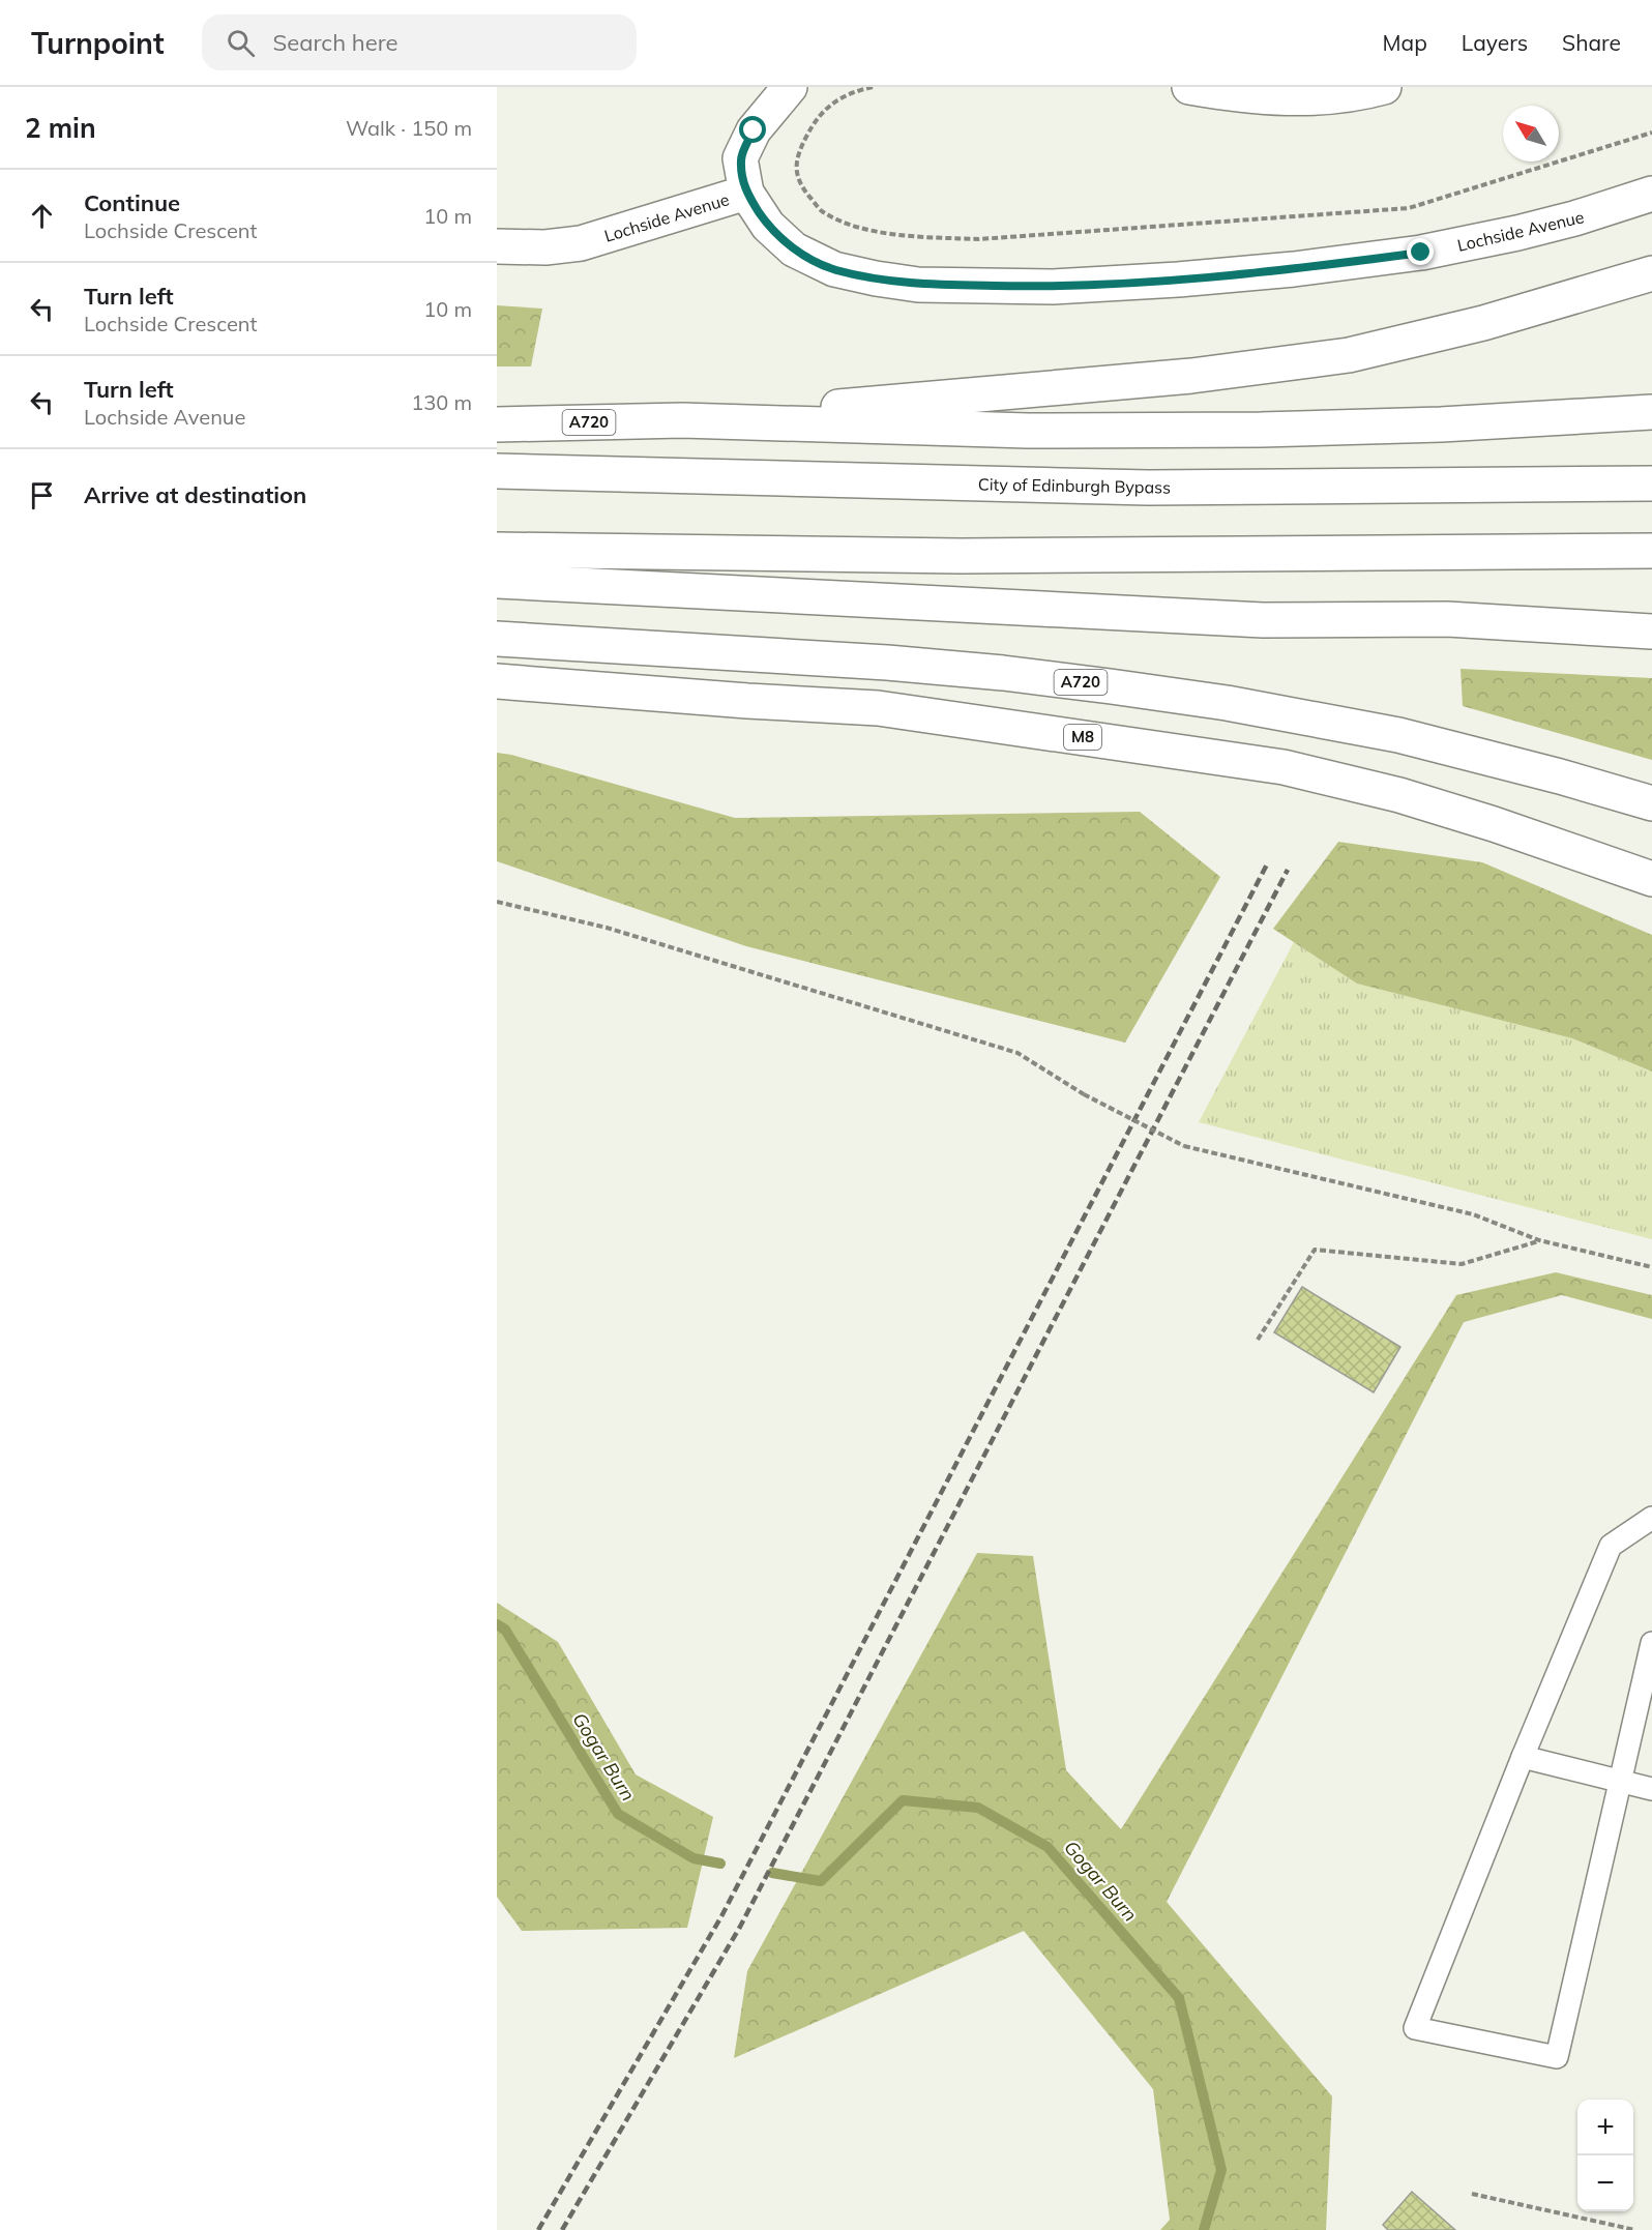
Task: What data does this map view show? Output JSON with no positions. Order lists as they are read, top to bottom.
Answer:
{
  "streets": {
    "main road": [
      "Lochside Avenue",
      "A720",
      "City of Edinburgh Bypass",
      "M8"
    ]
  },
  "water": ["Gogar Burn"],
  "north": "top left",
  "page": {
    "header": "Turnpoint",
    "search": "Search here",
    "nav": ["Map", "Layers", "Share"],
    "heading": ["2 min", "Walk · 150 m"],
    "list": [
      ["Continue", "Lochside Crescent", "10 m"],
      ["Turn left", "Lochside Crescent", "10 m"],
      ["Turn left", "Lochside Avenue", "130 m"],
      "Arrive at destination"
    ],
    "map_buttons": ["+", "−"]
  }
}
